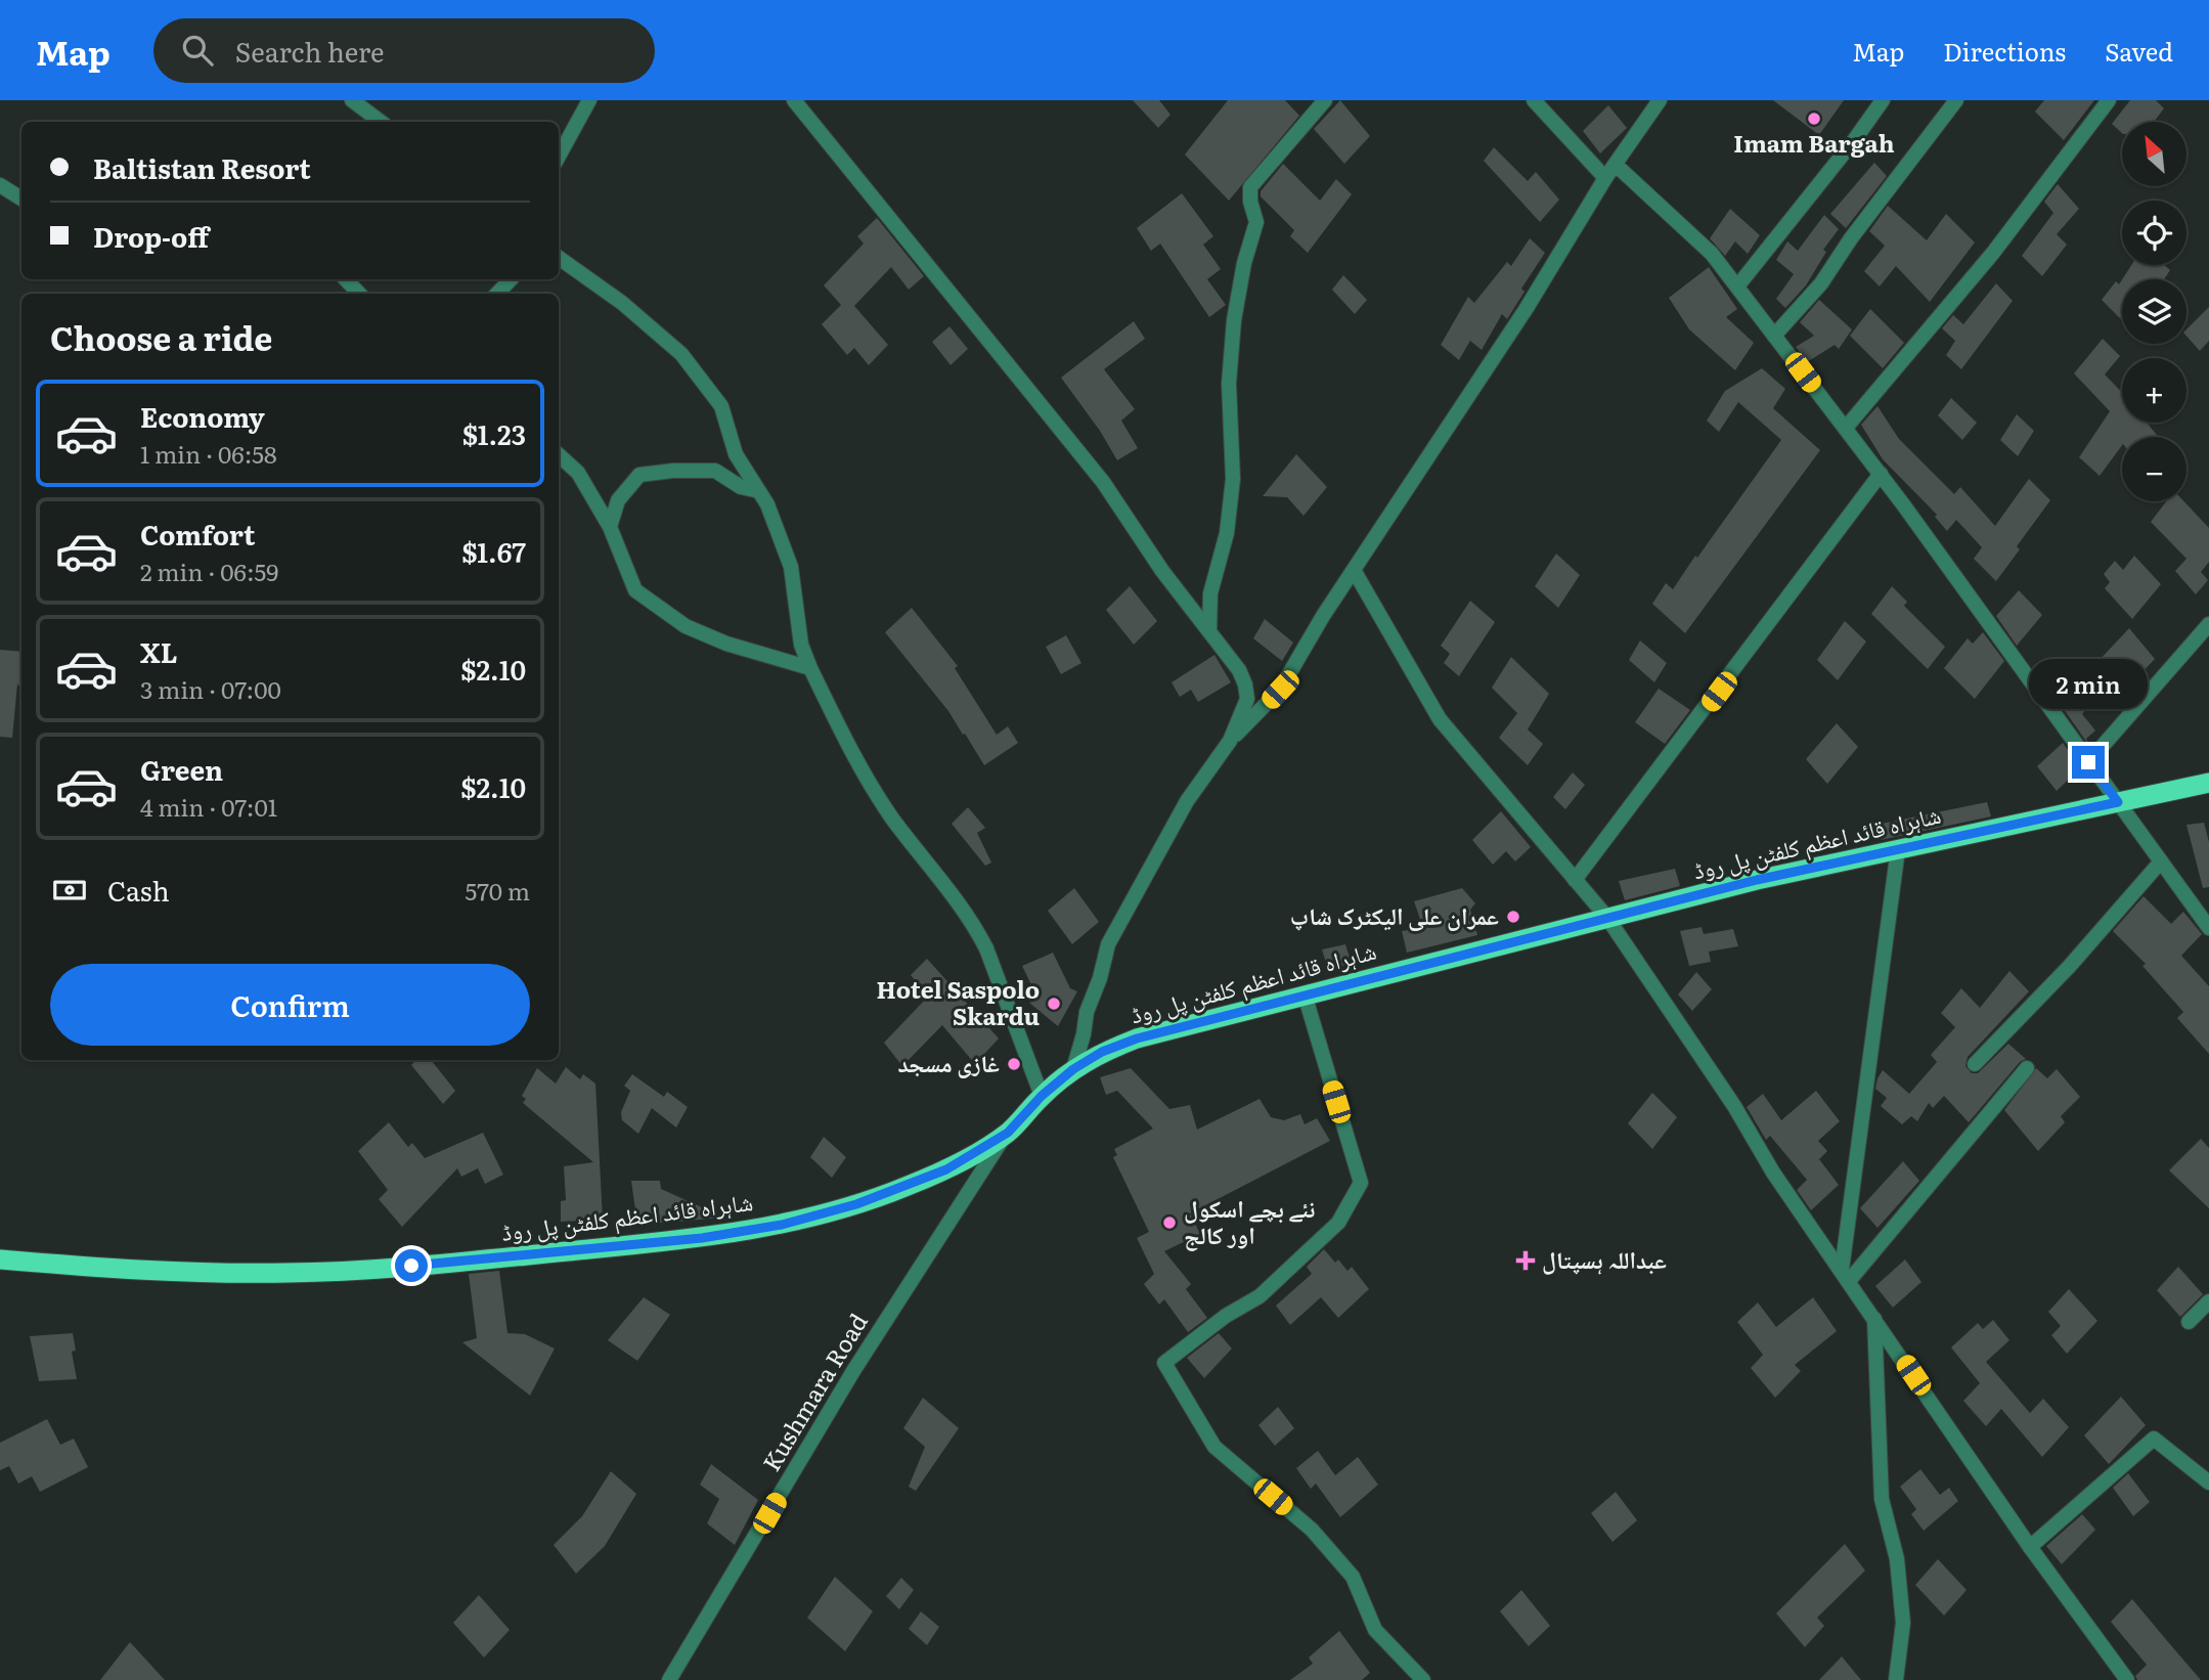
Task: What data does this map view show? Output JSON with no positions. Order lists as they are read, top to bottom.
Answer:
{
  "streets": {
    "highway": ["شاہراہ قائد اعظم کلفٹن پل روڈ"],
    "street": ["Kushmara Road"]
  },
  "crossings": [
    ["شاہراہ قائد اعظم کلفٹن پل روڈ", "Kushmara Road"]
  ],
  "places": {
    "other": [
      "Imam Bargah",
      "عمران علی الیکٹرک شاپ",
      "Hotel Saspolo Skardu",
      "غازی مسجد",
      "نئے بچے اسکول اور کالج"
    ],
    "health": ["عبداللہ ہسپتال"]
  },
  "north": "top left",
  "page": {
    "header": "Map",
    "search": "Search here",
    "nav": ["Map", "Directions", "Saved"],
    "map_buttons": ["+", "−"],
    "banner": ["Baltistan Resort", "Drop-off"],
    "heading": "Choose a ride",
    "list": [
      {
        "name": "Economy",
        "note": "1 min · 06:58",
        "value": "$1.23"
      },
      {
        "name": "Comfort",
        "note": "2 min · 06:59",
        "value": "$1.67"
      },
      {
        "name": "XL",
        "note": "3 min · 07:00",
        "value": "$2.10"
      },
      {
        "name": "Green",
        "note": "4 min · 07:01",
        "value": "$2.10"
      }
    ],
    "bubble": "2 min",
    "pay": ["Cash", "570 m"],
    "buttons": "Confirm"
  }
}
